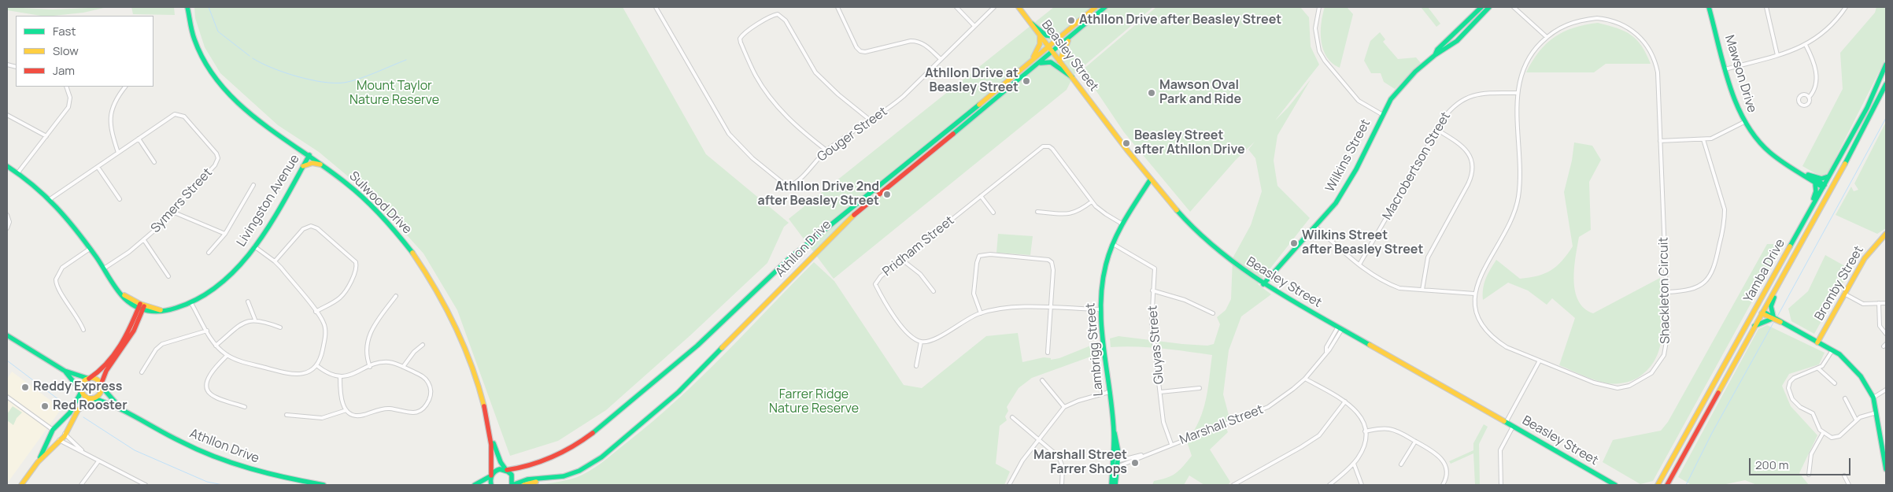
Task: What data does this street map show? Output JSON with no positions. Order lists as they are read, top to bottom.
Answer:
{
  "streets": {
    "main road": [
      "Beasley Street",
      "Mawson Drive",
      "Wilkins Street",
      "Livingston Avenue",
      "Sulwood Drive",
      "Athllon Drive",
      "Yamba Drive",
      "Bromby Street",
      "Lambrigg Street"
    ],
    "street": [
      "Gouger Street",
      "Macrobertson Street",
      "Symers Street",
      "Pridham Street",
      "Shackleton Circuit",
      "Gluyas Street",
      "Marshall Street"
    ]
  },
  "crossings": [
    ["Beasley Street", "Wilkins Street"],
    ["Beasley Street", "Athllon Drive"],
    ["Beasley Street", "Lambrigg Street"],
    ["Beasley Street", "Marshall Street"],
    ["Mawson Drive", "Yamba Drive"],
    ["Macrobertson Street", "Shackleton Circuit"],
    ["Symers Street", "Livingston Avenue"],
    ["Livingston Avenue", "Sulwood Drive"],
    ["Sulwood Drive", "Athllon Drive"],
    ["Pridham Street", "Lambrigg Street"],
    ["Gluyas Street", "Lambrigg Street"],
    ["Gluyas Street", "Marshall Street"],
    ["Lambrigg Street", "Marshall Street"]
  ],
  "parks": ["Mount Taylor Nature Reserve", "Farrer Ridge Nature Reserve"],
  "places": [
    "Athllon Drive after Beasley Street",
    "Athllon Drive at Beasley Street",
    "Mawson Oval Park and Ride",
    "Beasley Street after Athllon Drive",
    "Athllon Drive 2nd after Beasley Street",
    "Wilkins Street after Beasley Street",
    "Reddy Express",
    "Red Rooster",
    "Marshall Street Farrer Shops"
  ],
  "legend": ["Fast", "Slow", "Jam"],
  "scale_bar": "200 m"
}
